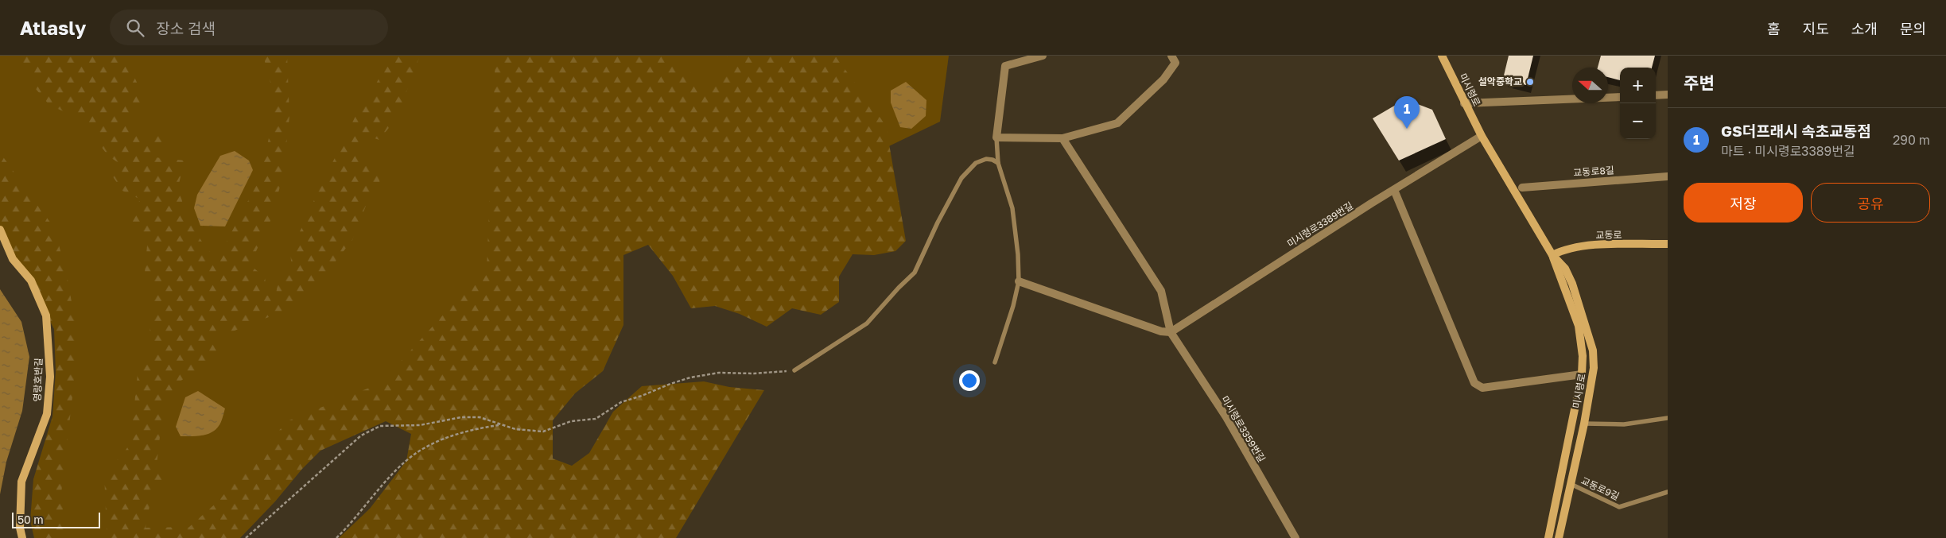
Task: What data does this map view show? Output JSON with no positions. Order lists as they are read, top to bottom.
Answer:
{
  "streets": {
    "main road": ["미시령로", "교동로", "영랑호반길"],
    "street": ["교동로8길", "미시령로3389번길", "미시령로3359번길"],
    "lane": ["교동로9길"]
  },
  "crossings": [
    ["미시령로", "미시령로3389번길"],
    ["미시령로", "교동로"],
    ["미시령로", "교동로9길"],
    ["미시령로3389번길", "미시령로3359번길"]
  ],
  "places": ["설악중학교"],
  "scale_bar": "50 m",
  "north": "left",
  "page": {
    "header": "Atlasly",
    "search": "장소 검색",
    "nav": [
      "홈",
      "지도",
      "소개",
      "문의"
    ],
    "heading": "주변",
    "map_buttons": ["+", "−"],
    "pins": "1",
    "list": [
      {
        "mark": "1",
        "name": "GS더프래시 속초교동점",
        "note": "마트 · 미시령로3389번길",
        "value": "290 m"
      }
    ],
    "buttons": ["저장", "공유"],
    "scale": "50 m"
  }
}
